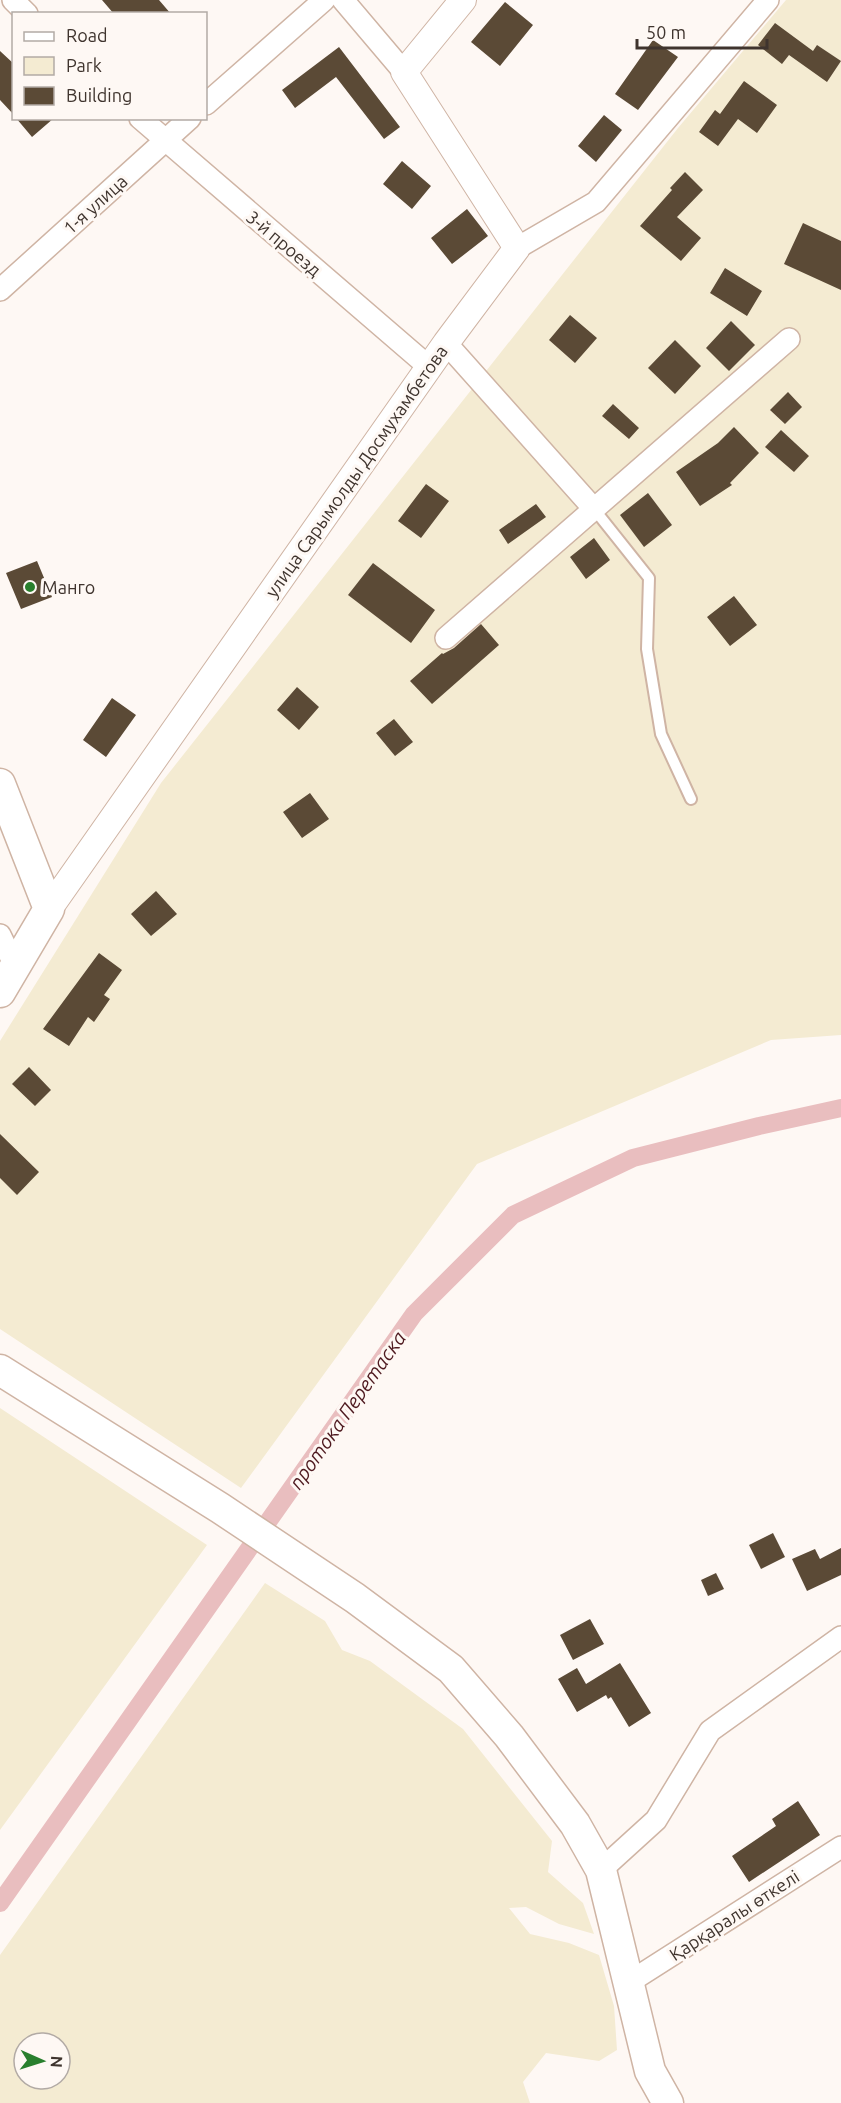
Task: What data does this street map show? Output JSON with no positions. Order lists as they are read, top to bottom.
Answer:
{
  "streets": {
    "main road": ["улица Сарымолды Досмухамбетова"],
    "street": ["1-я улица", "3-й проезд", "Қарқаралы өткелі"]
  },
  "crossings": [
    ["1-я улица", "3-й проезд"],
    ["3-й проезд", "улица Сарымолды Досмухамбетова"]
  ],
  "water": ["протока Перетаска"],
  "places": ["Манго"],
  "legend": ["Road", "Park", "Building"],
  "scale_bar": "50 m",
  "north": "right"
}
